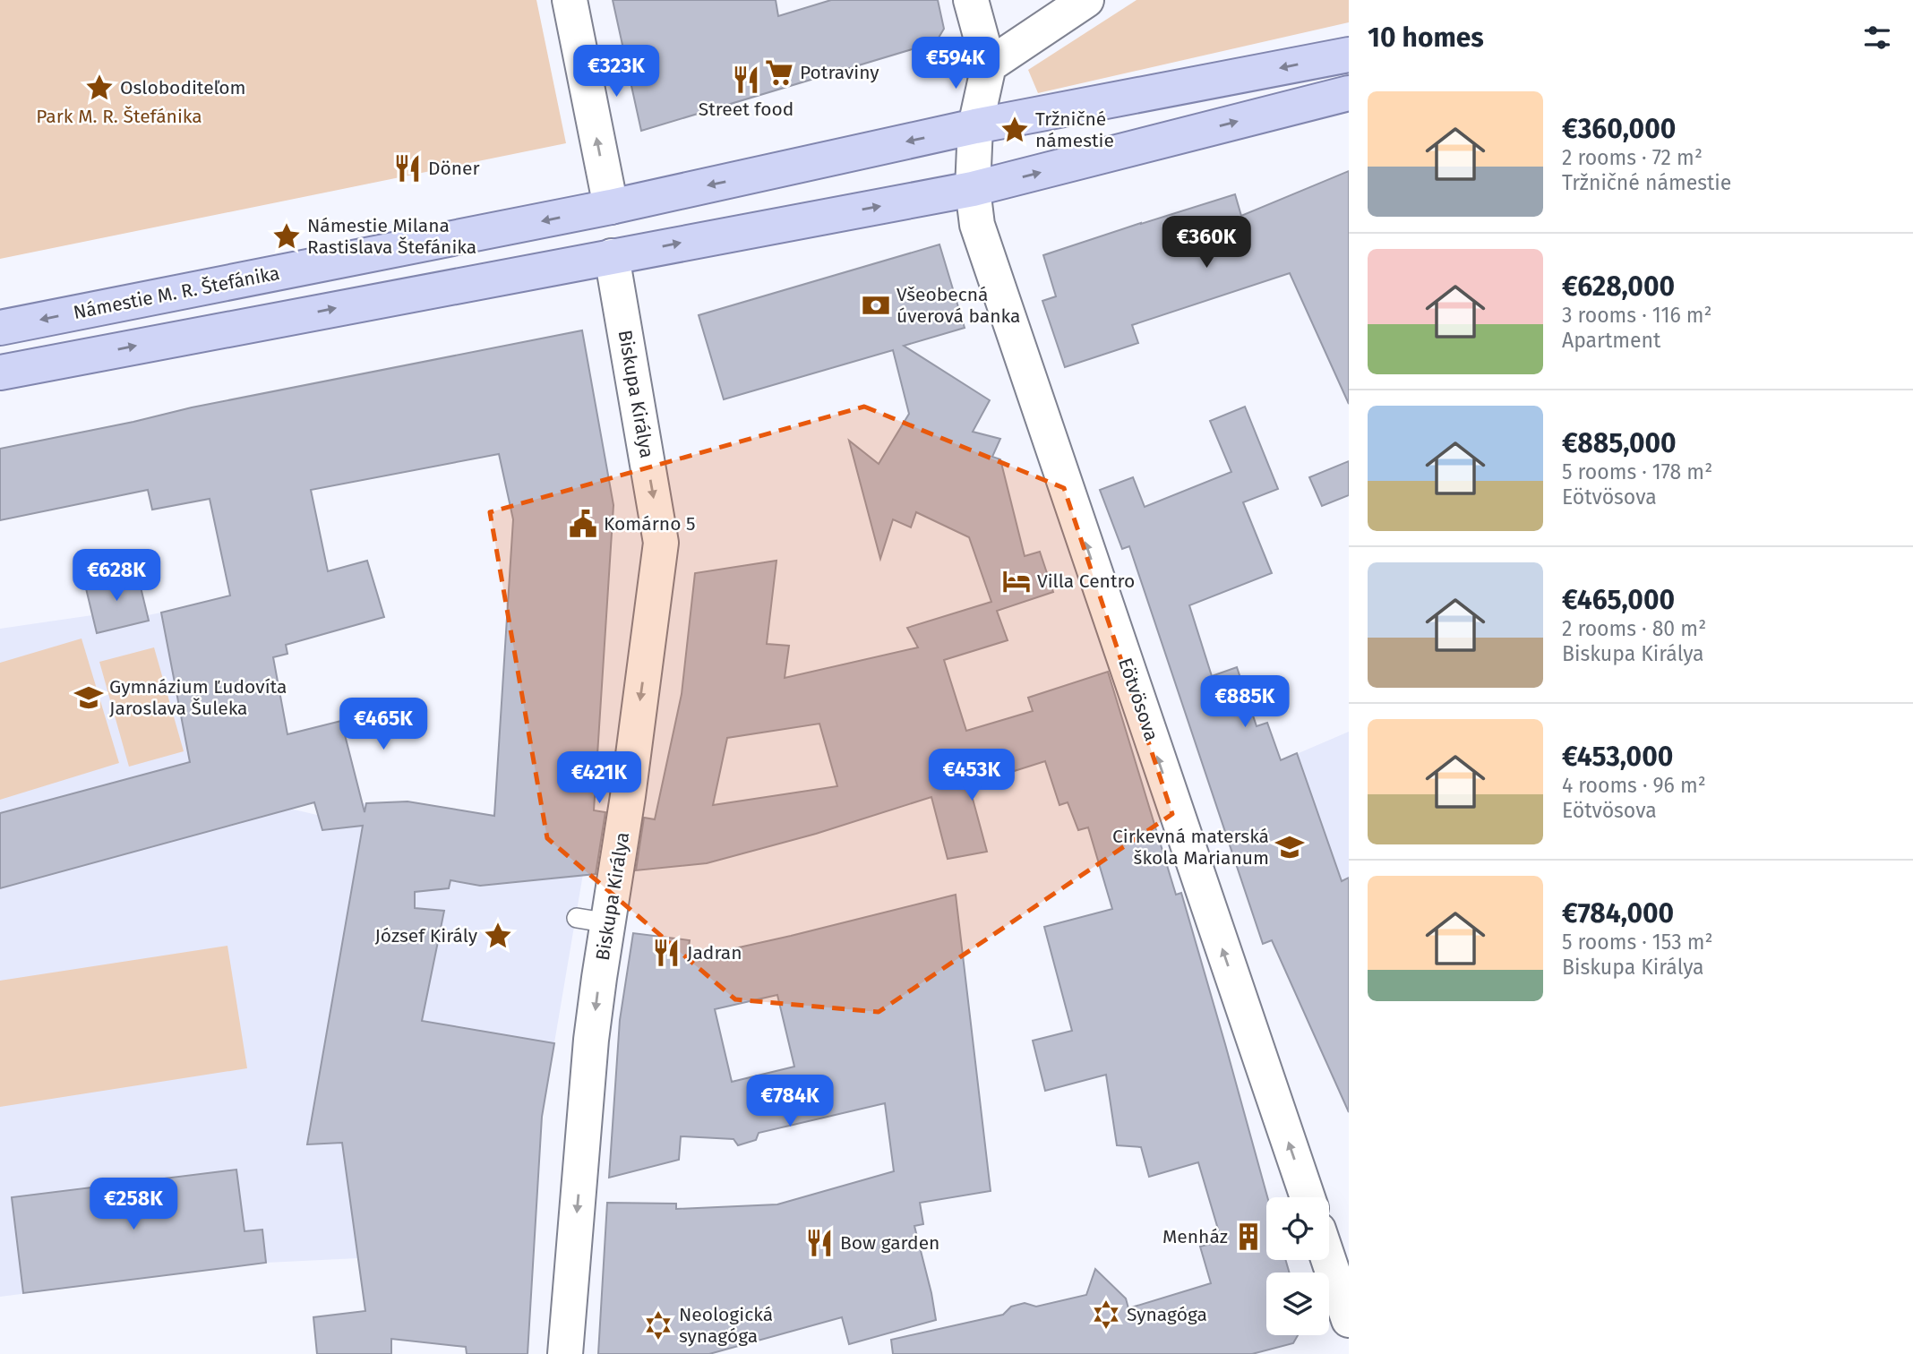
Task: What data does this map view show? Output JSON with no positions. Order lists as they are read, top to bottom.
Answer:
{
  "streets": {
    "main road": ["Námestie M. R. Štefánika"],
    "street": ["Biskupa Királya", "Eötvösova"]
  },
  "one_way": ["Biskupa Királya", "Eötvösova"],
  "parks": ["Park M. R. Štefánika"],
  "places": {
    "supermarket": ["Potraviny"],
    "restaurant": [
      "Street food",
      "Döner",
      "Jadran",
      "Bow garden"
    ],
    "place": [
      "Osloboditeľom",
      "Tržničné námestie",
      "Námestie Milana Rastislava Štefánika",
      "József Király"
    ],
    "bank": ["Všeobecná úverová banka"],
    "public building": ["Komárno 5"],
    "hotel": ["Villa Centro"],
    "school or university": ["Gymnázium Ľudovíta Jaroslava Šuleka", "Cirkevná materská škola Marianum"],
    "building": ["Menház"],
    "synagogue": ["Synagóga", "Neologická synagóga"]
  },
  "page": {
    "heading": "10 homes",
    "price": [
      "€594K",
      "€323K",
      "€360K",
      "€628K",
      "€885K",
      "€465K",
      "€453K",
      "€421K",
      "€784K",
      "€258K"
    ],
    "list": [
      {
        "name": "€360,000",
        "note": "2 rooms · 72 m² · Tržničné námestie"
      },
      {
        "name": "€628,000",
        "note": "3 rooms · 116 m² · Apartment"
      },
      {
        "name": "€885,000",
        "note": "5 rooms · 178 m² · Eötvösova"
      },
      {
        "name": "€465,000",
        "note": "2 rooms · 80 m² · Biskupa Királya"
      },
      {
        "name": "€453,000",
        "note": "4 rooms · 96 m² · Eötvösova"
      },
      {
        "name": "€784,000",
        "note": "5 rooms · 153 m² · Biskupa Királya"
      }
    ]
  }
}
